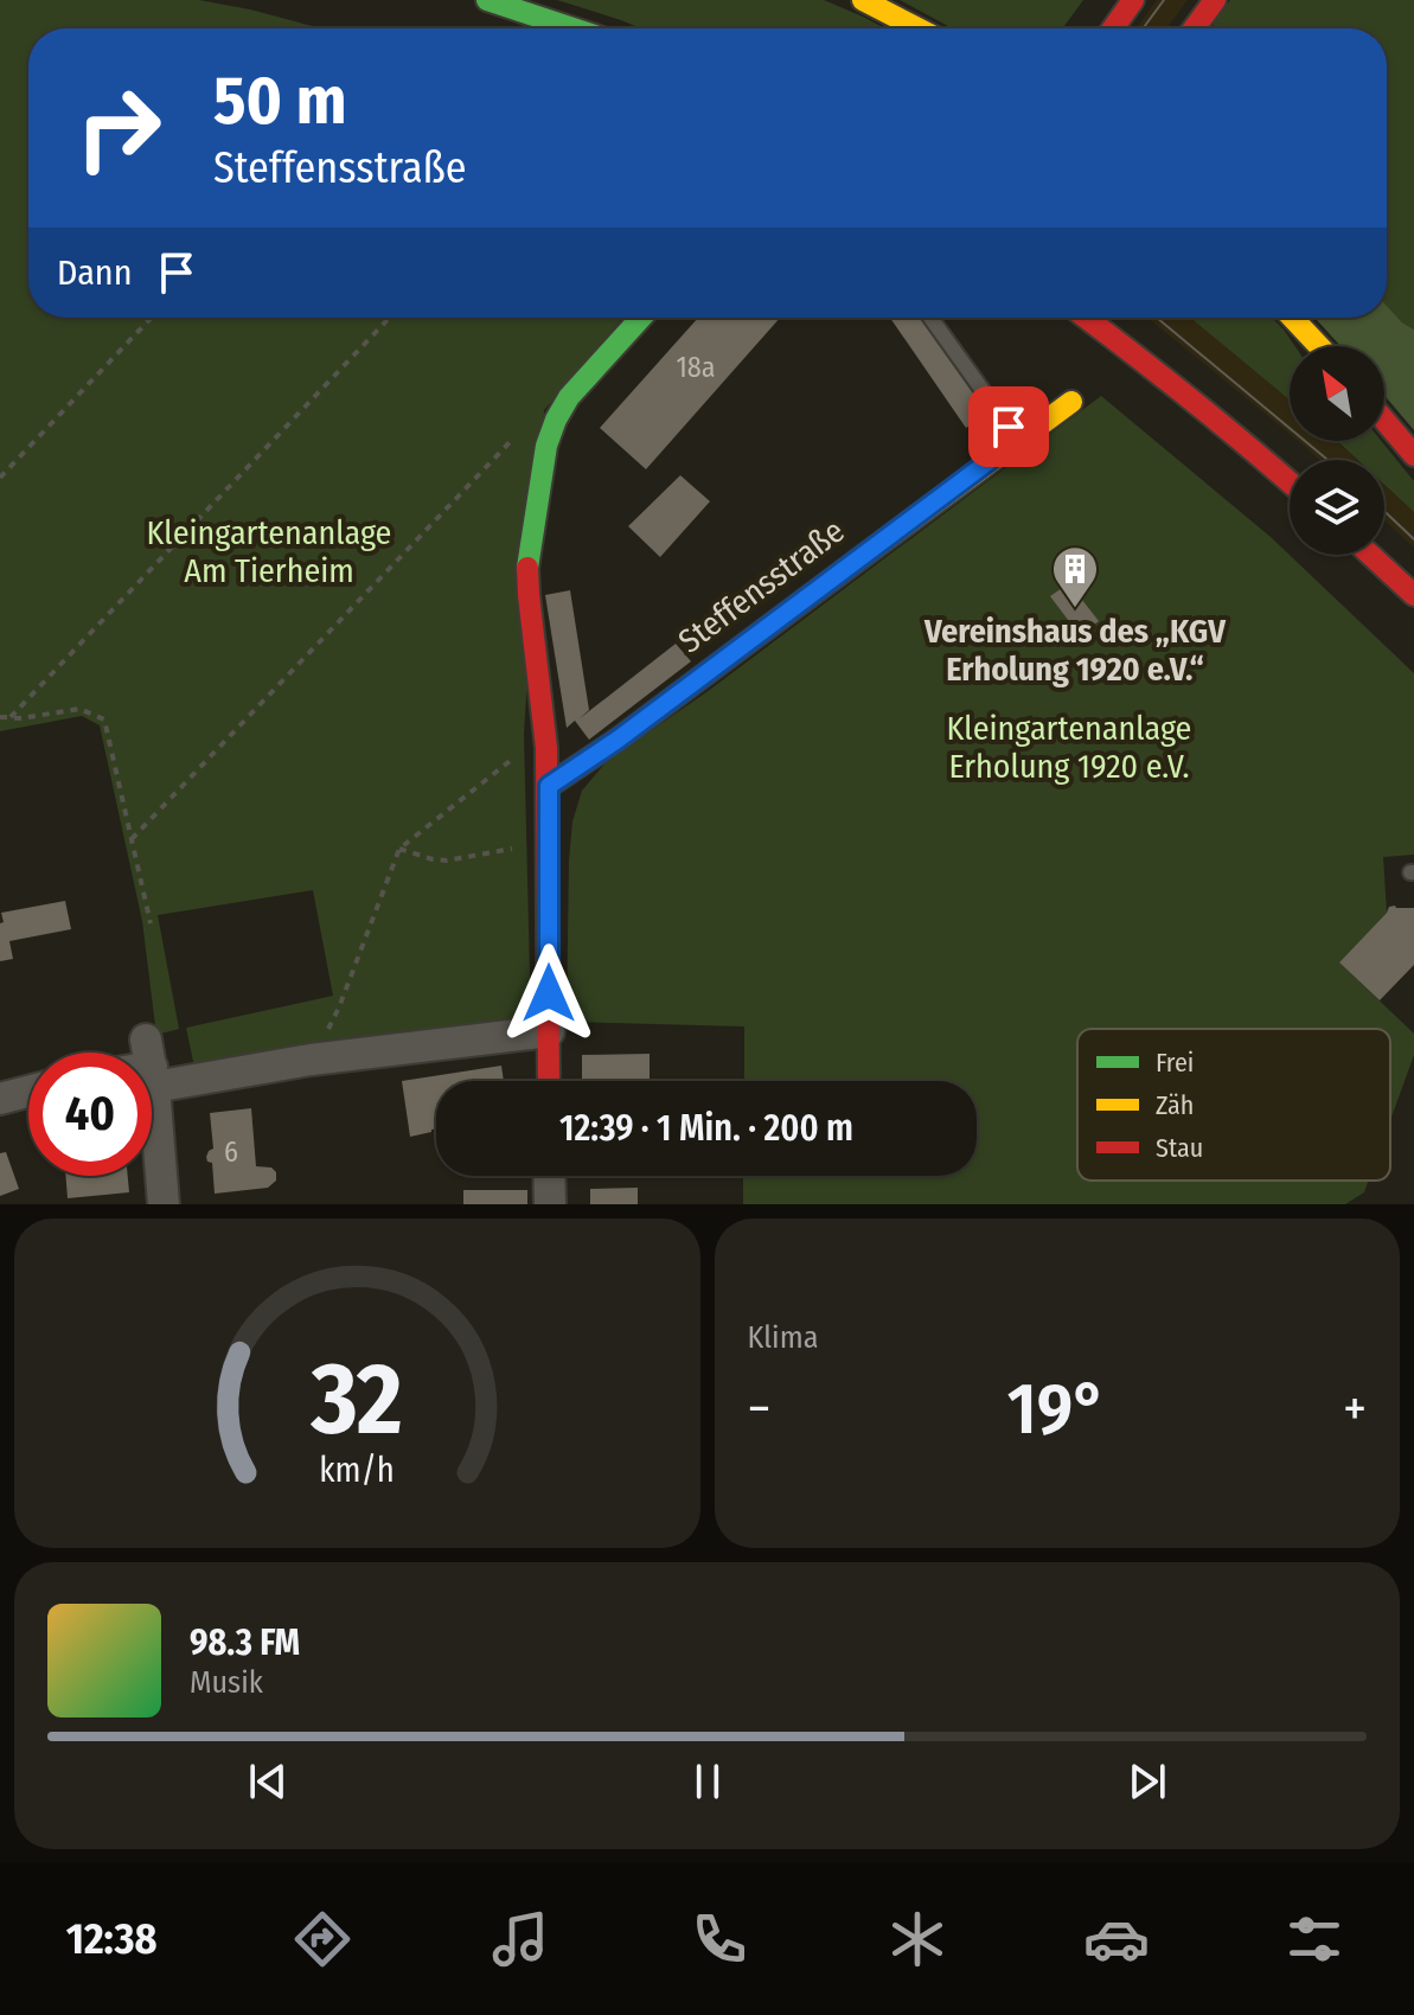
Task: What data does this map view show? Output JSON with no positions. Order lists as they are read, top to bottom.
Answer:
{
  "streets": {
    "street": ["Steffensstraße"]
  },
  "parks": ["Kleingartenanlage Am Tierheim", "Kleingartenanlage Erholung 1920 e.V."],
  "places": {
    "building": ["Vereinshaus des „KGV Erholung 1920 e.V.“"]
  },
  "house_numbers": ["18a", "6"],
  "legend": ["Frei", "Zäh", "Stau"],
  "north": "top left",
  "page": {
    "turn": ["50 m", "Steffensstraße"],
    "then": "Dann",
    "limit": "40",
    "trip": "12:39 · 1 Min. · 200 m",
    "tile": "Klima",
    "heat": ["−", "19°", "+"],
    "song": ["98.3 FM", "Musik"],
    "tabs": "12:38",
    "gauge": ["32", "km/h"]
  }
}
